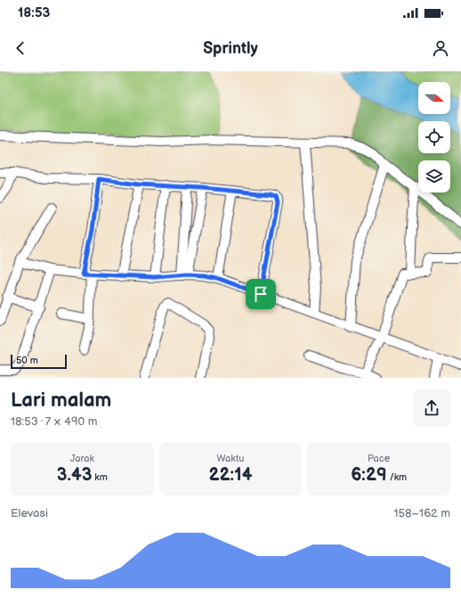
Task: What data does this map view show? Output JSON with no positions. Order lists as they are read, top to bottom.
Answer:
{
  "scale_bar": "50 m",
  "north": "right",
  "page": {
    "status": "18:53",
    "header": "Sprintly",
    "scale": "50 m",
    "heading": ["Lari malam", "18:53 · 7 × 490 m"],
    "stats": [
      ["Jarak", "3.43 km"],
      ["Waktu", "22:14"],
      ["Pace", "6:29 /km"]
    ],
    "chart": ["Elevasi", "158–162 m"]
  }
}
